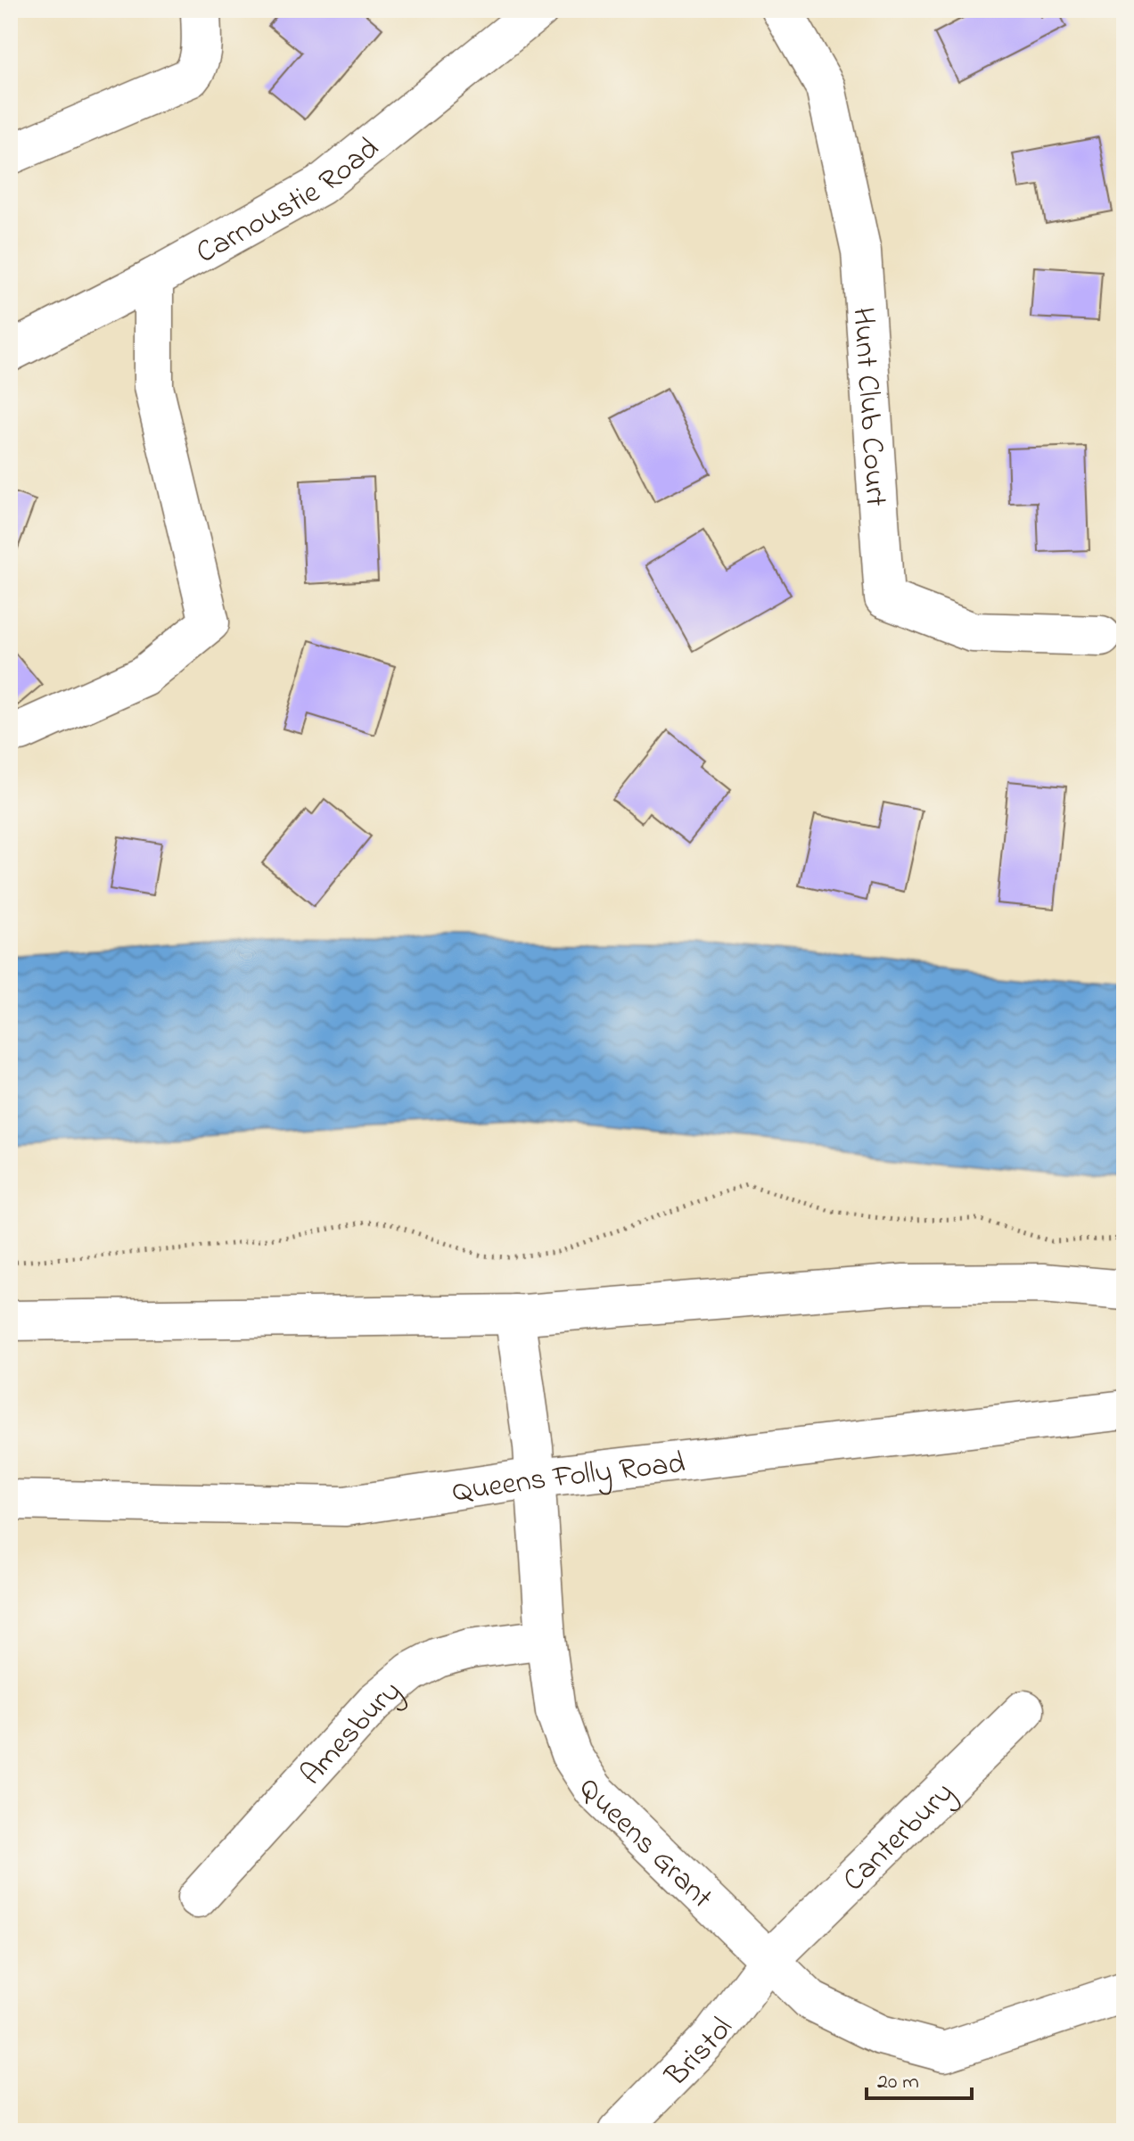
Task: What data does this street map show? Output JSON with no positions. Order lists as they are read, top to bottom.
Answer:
{
  "streets": {
    "street": [
      "Carnoustie Road",
      "Hunt Club Court",
      "Queens Folly Road",
      "Amesbury",
      "Canterbury",
      "Queens Grant",
      "Bristol"
    ]
  },
  "crossings": [
    ["Queens Folly Road", "Queens Grant"],
    ["Amesbury", "Queens Grant"],
    ["Canterbury", "Queens Grant"],
    ["Canterbury", "Bristol"],
    ["Queens Grant", "Bristol"]
  ],
  "scale_bar": "20 m"
}
